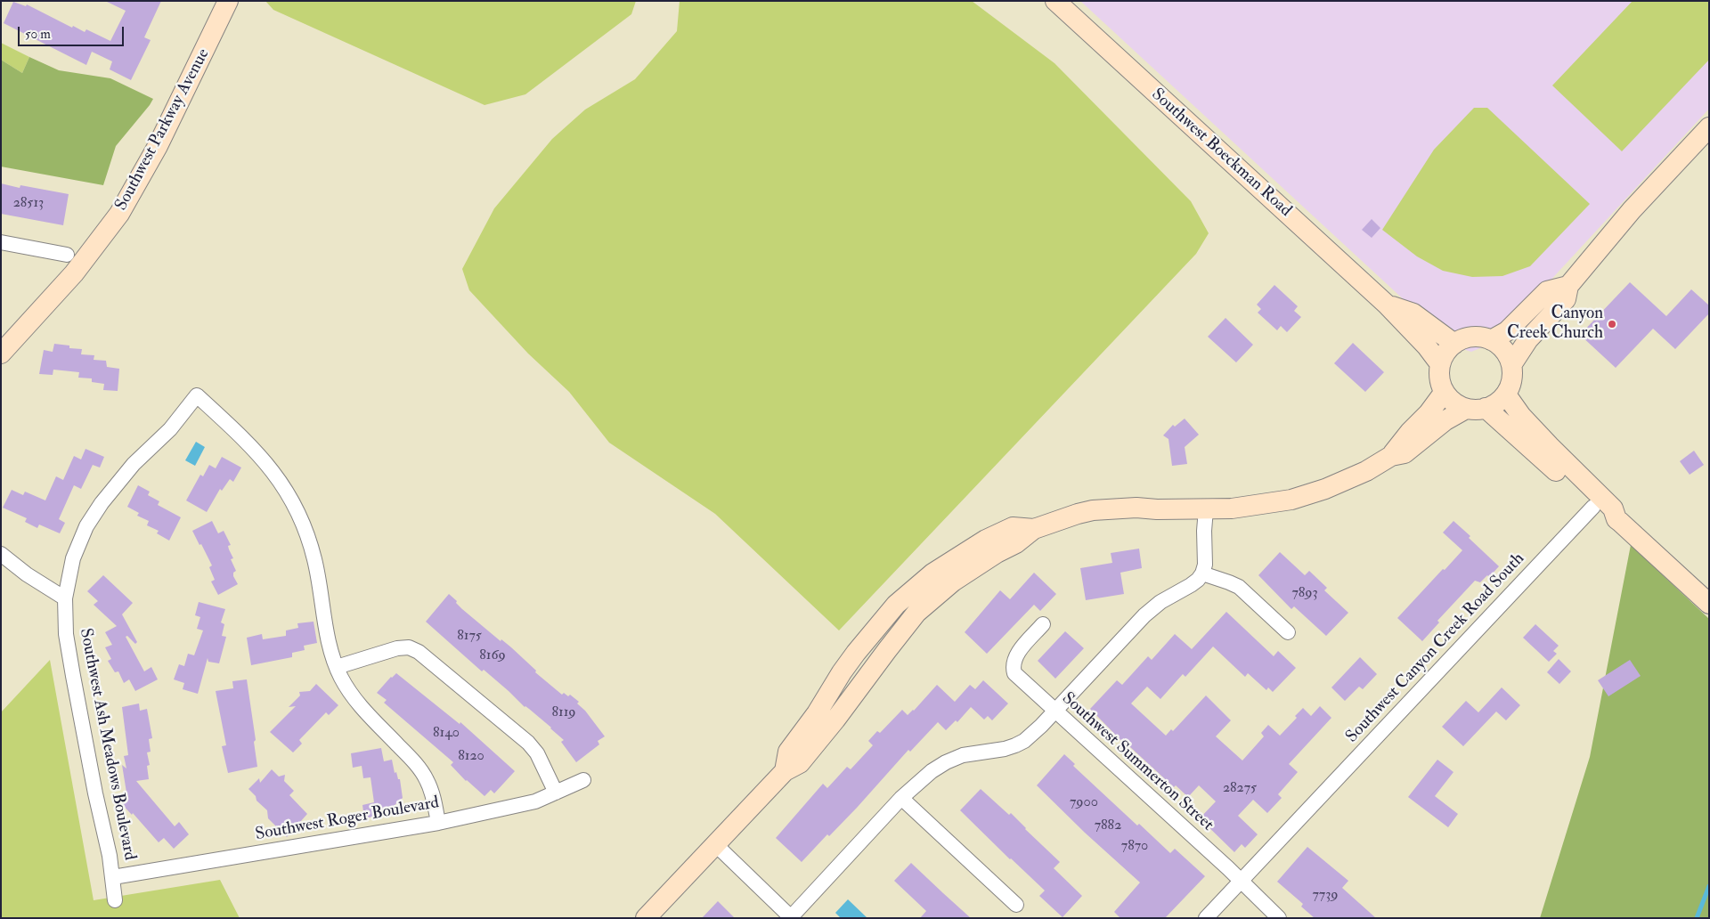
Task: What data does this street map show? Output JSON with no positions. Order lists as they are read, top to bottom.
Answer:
{
  "streets": {
    "main road": ["Southwest Parkway Avenue", "Southwest Boeckman Road"],
    "street": [
      "Southwest Canyon Creek Road South",
      "Southwest Ash Meadows Boulevard",
      "Southwest Summerton Street",
      "Southwest Roger Boulevard"
    ]
  },
  "crossings": [
    ["Southwest Canyon Creek Road South", "Southwest Summerton Street"],
    ["Southwest Ash Meadows Boulevard", "Southwest Roger Boulevard"]
  ],
  "places": ["Canyon Creek Church"],
  "house_numbers": [
    "28513",
    "7893",
    "8175",
    "8169",
    "8119",
    "8140",
    "8120",
    "28275",
    "7900",
    "7882",
    "7870",
    "7739"
  ],
  "scale_bar": "50 m"
}
